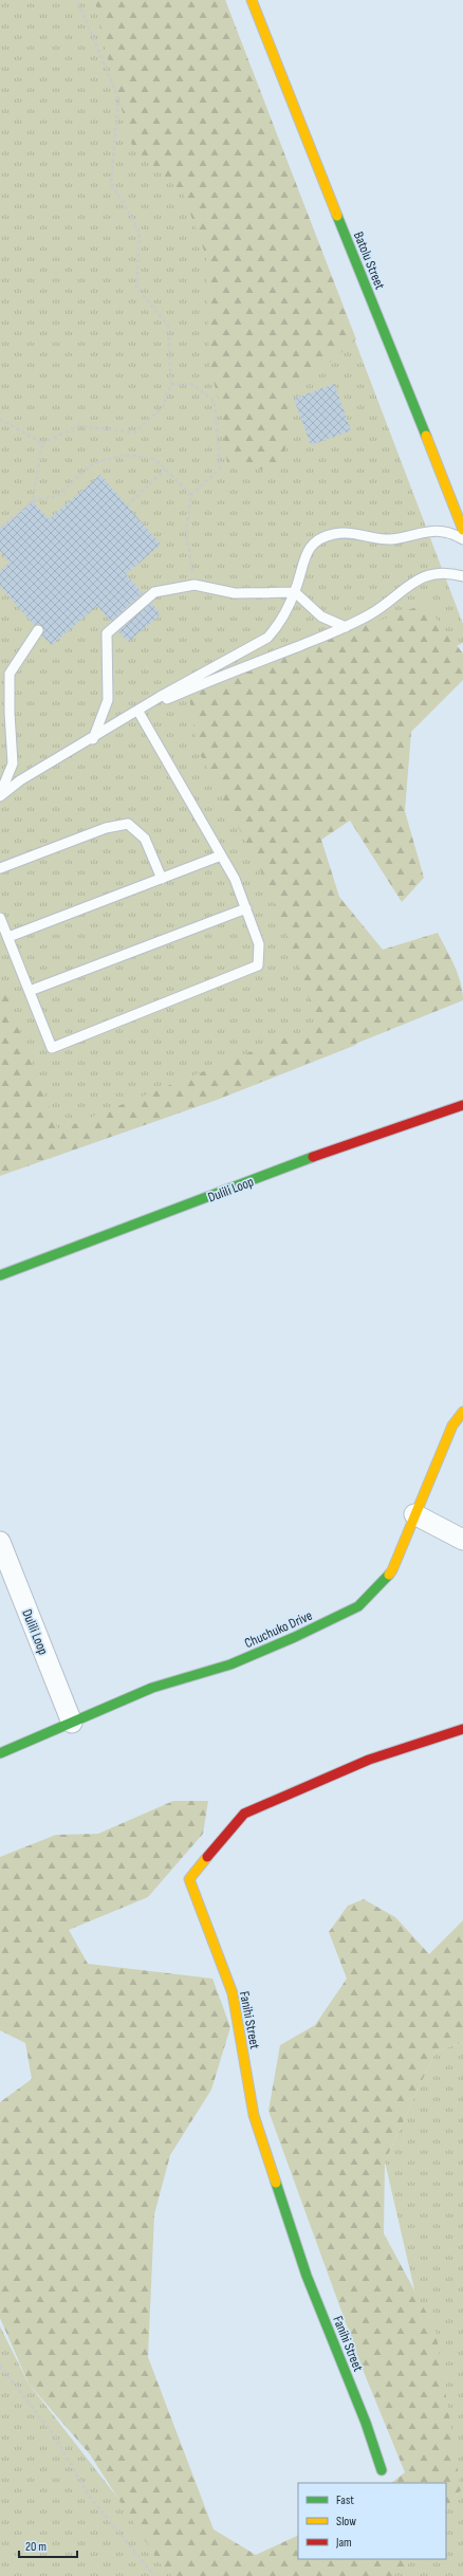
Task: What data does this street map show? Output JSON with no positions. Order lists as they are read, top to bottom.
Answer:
{
  "streets": {
    "street": [
      "Batolu Street",
      "Dulili Loop",
      "Chuchuko Drive",
      "Fanihi Street"
    ]
  },
  "crossings": [
    ["Dulili Loop", "Chuchuko Drive"]
  ],
  "legend": ["Fast", "Slow", "Jam"],
  "scale_bar": "20 m"
}
